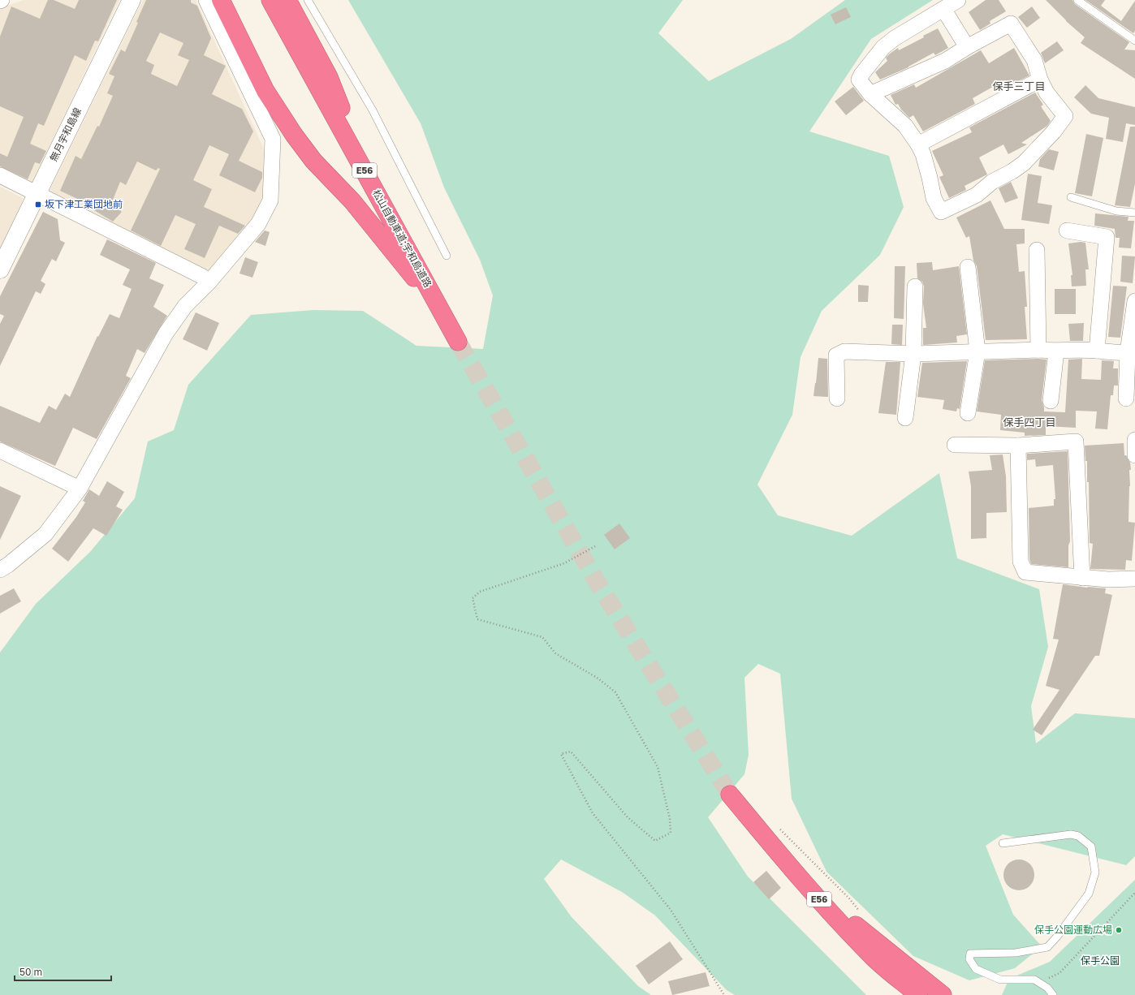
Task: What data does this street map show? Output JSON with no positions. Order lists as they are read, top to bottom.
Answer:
{
  "streets": {
    "highway": ["E56", "松山自動車道;宇和島道路"],
    "main road": ["無月宇和島線"]
  },
  "districts": ["保手三丁目", "保手四丁目"],
  "parks": ["保手公園"],
  "places": {
    "transit": ["坂下津工業団地前"],
    "other": ["保手公園運動広場"]
  },
  "scale_bar": "50 m"
}
